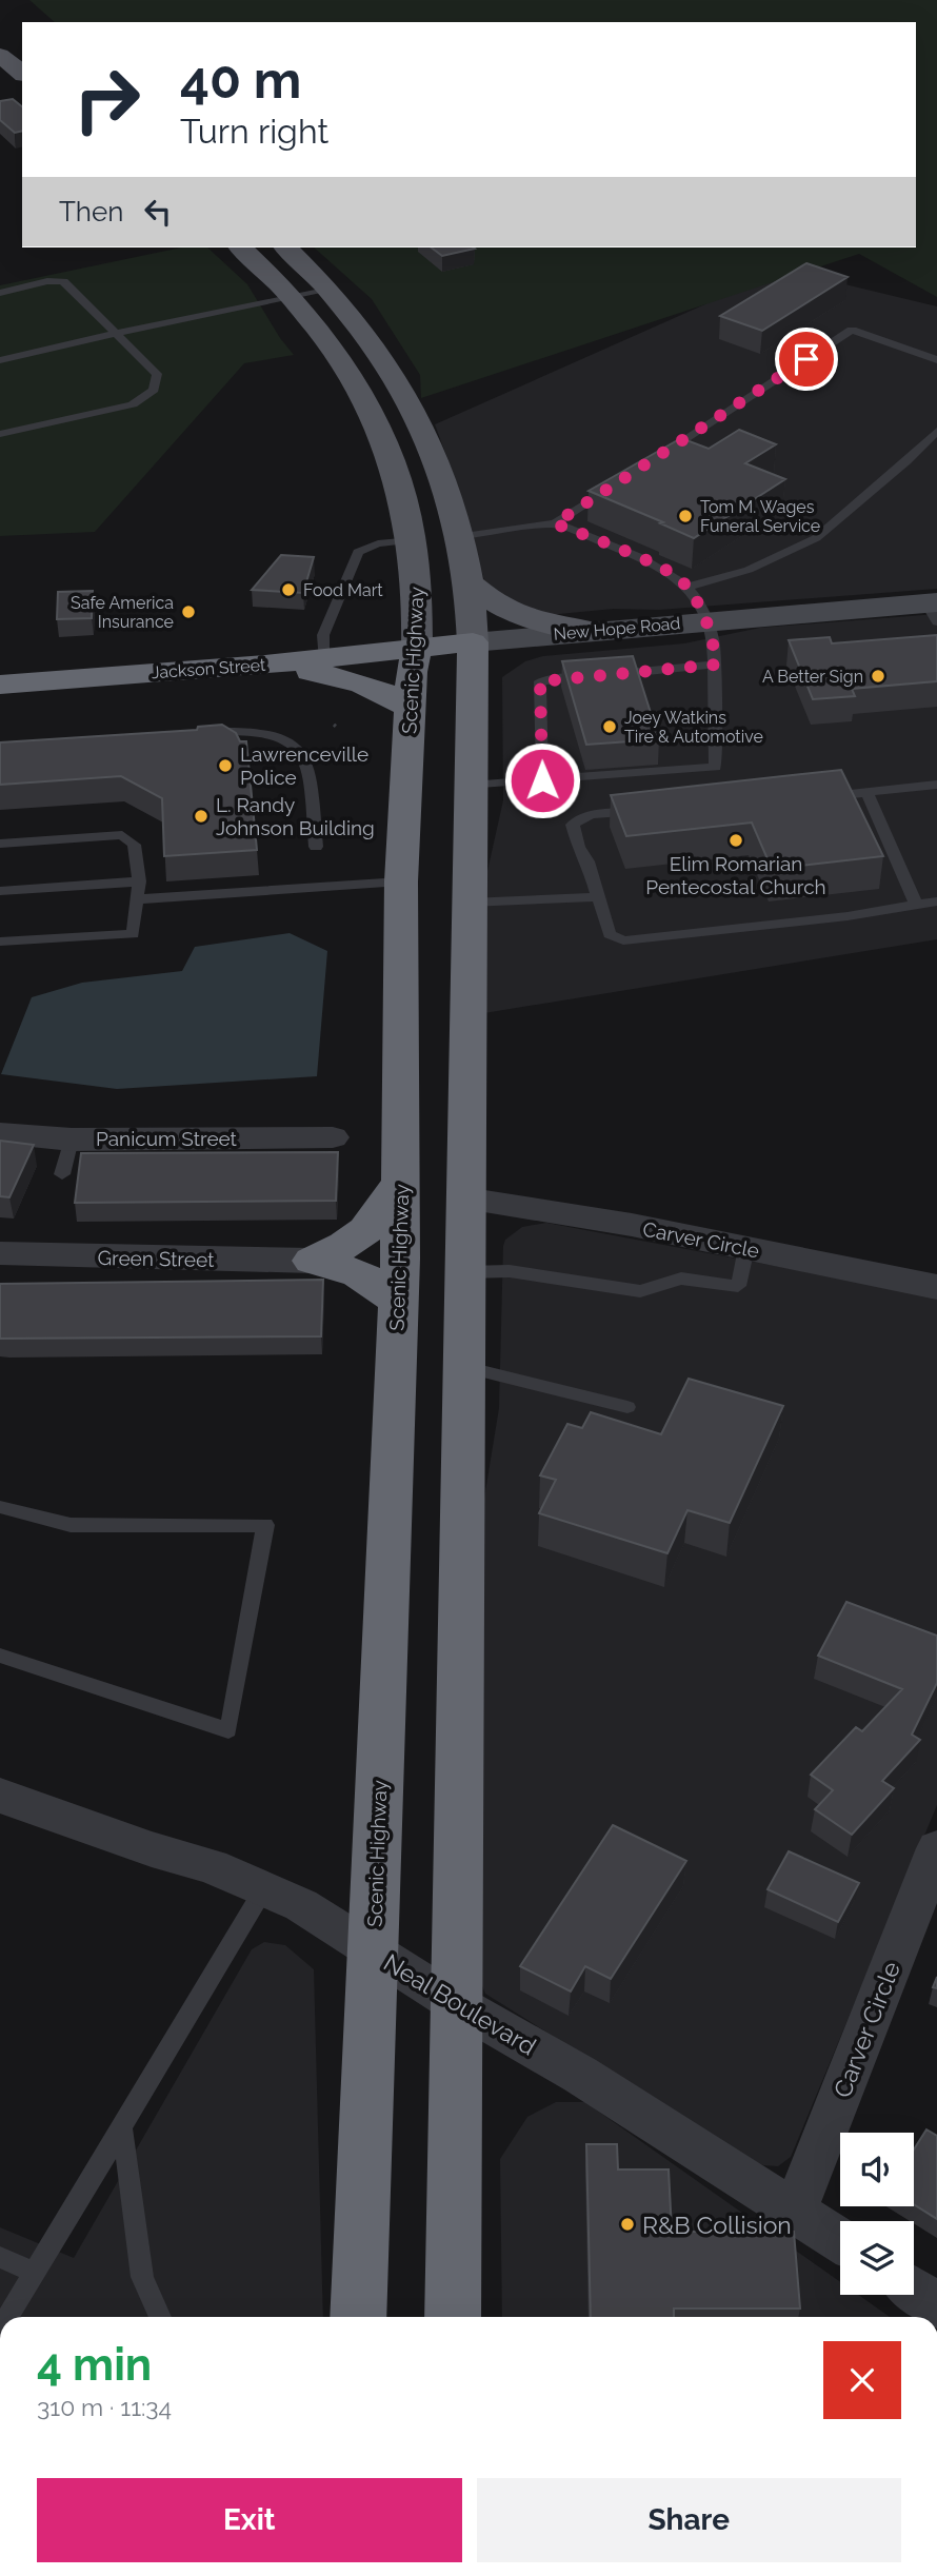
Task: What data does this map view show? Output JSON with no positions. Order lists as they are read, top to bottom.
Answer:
{
  "streets": {
    "highway": ["Scenic Highway", "Jackson Street"],
    "street": [
      "New Hope Road",
      "Panicum Street",
      "Carver Circle",
      "Green Street",
      "Neal Boulevard"
    ]
  },
  "crossings": [
    ["New Hope Road", "Jackson Street"],
    ["Scenic Highway", "Jackson Street"],
    ["Scenic Highway", "Neal Boulevard"],
    ["Carver Circle", "Neal Boulevard"]
  ],
  "places": [
    "Tom M. Wages Funeral Service",
    "Food Mart",
    "Safe America Insurance",
    "A Better Sign",
    "Joey Watkins Tire & Automotive",
    "Lawrenceville Police",
    "L. Randy Johnson Building",
    "Elim Romarian Pentecostal Church",
    "R&B Collision"
  ],
  "page": {
    "turn": ["40 m", "Turn right"],
    "then": "Then",
    "heading": ["4 min", "310 m · 11:34"],
    "buttons": ["Exit", "Share"]
  }
}
